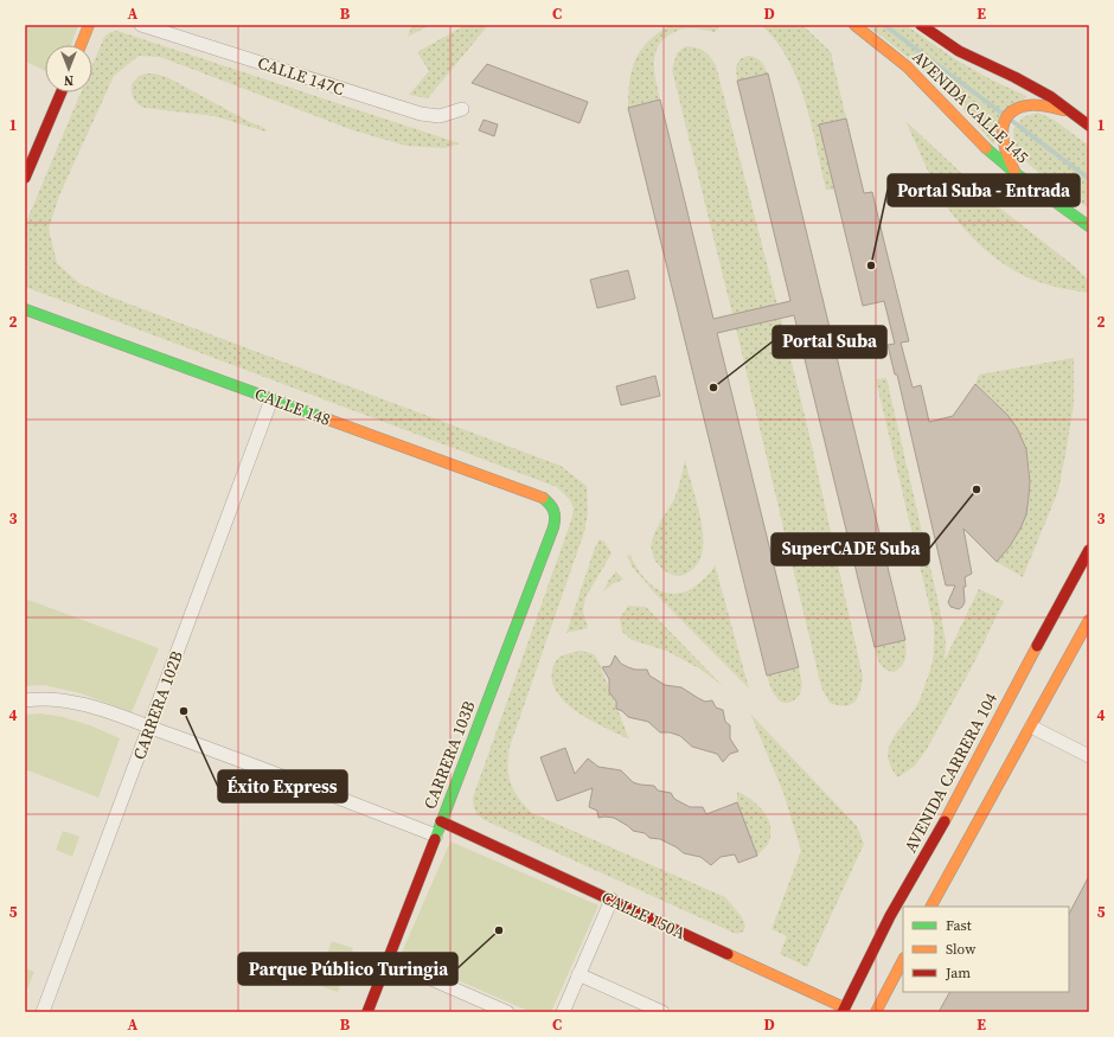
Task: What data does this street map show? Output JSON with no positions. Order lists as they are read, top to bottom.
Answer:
{
  "streets": {
    "street": [
      "CALLE 147C",
      "AVENIDA CALLE 145",
      "CALLE 148",
      "CARRERA 102B",
      "CARRERA 103B",
      "AVENIDA CARRERA 104",
      "CALLE 150A"
    ]
  },
  "crossings": [
    ["CALLE 148", "CARRERA 102B"],
    ["CALLE 148", "CARRERA 103B"],
    ["CARRERA 103B", "CALLE 150A"],
    ["AVENIDA CARRERA 104", "CALLE 150A"]
  ],
  "places": [
    "Portal Suba - Entrada",
    "Portal Suba",
    "SuperCADE Suba",
    "Éxito Express",
    "Parque Público Turingia"
  ],
  "legend": ["Fast", "Slow", "Jam"],
  "north": "bottom",
  "grid": {
    "columns": [
      "A",
      "B",
      "C",
      "D",
      "E"
    ],
    "rows": [
      "1",
      "2",
      "3",
      "4",
      "5"
    ]
  }
}
